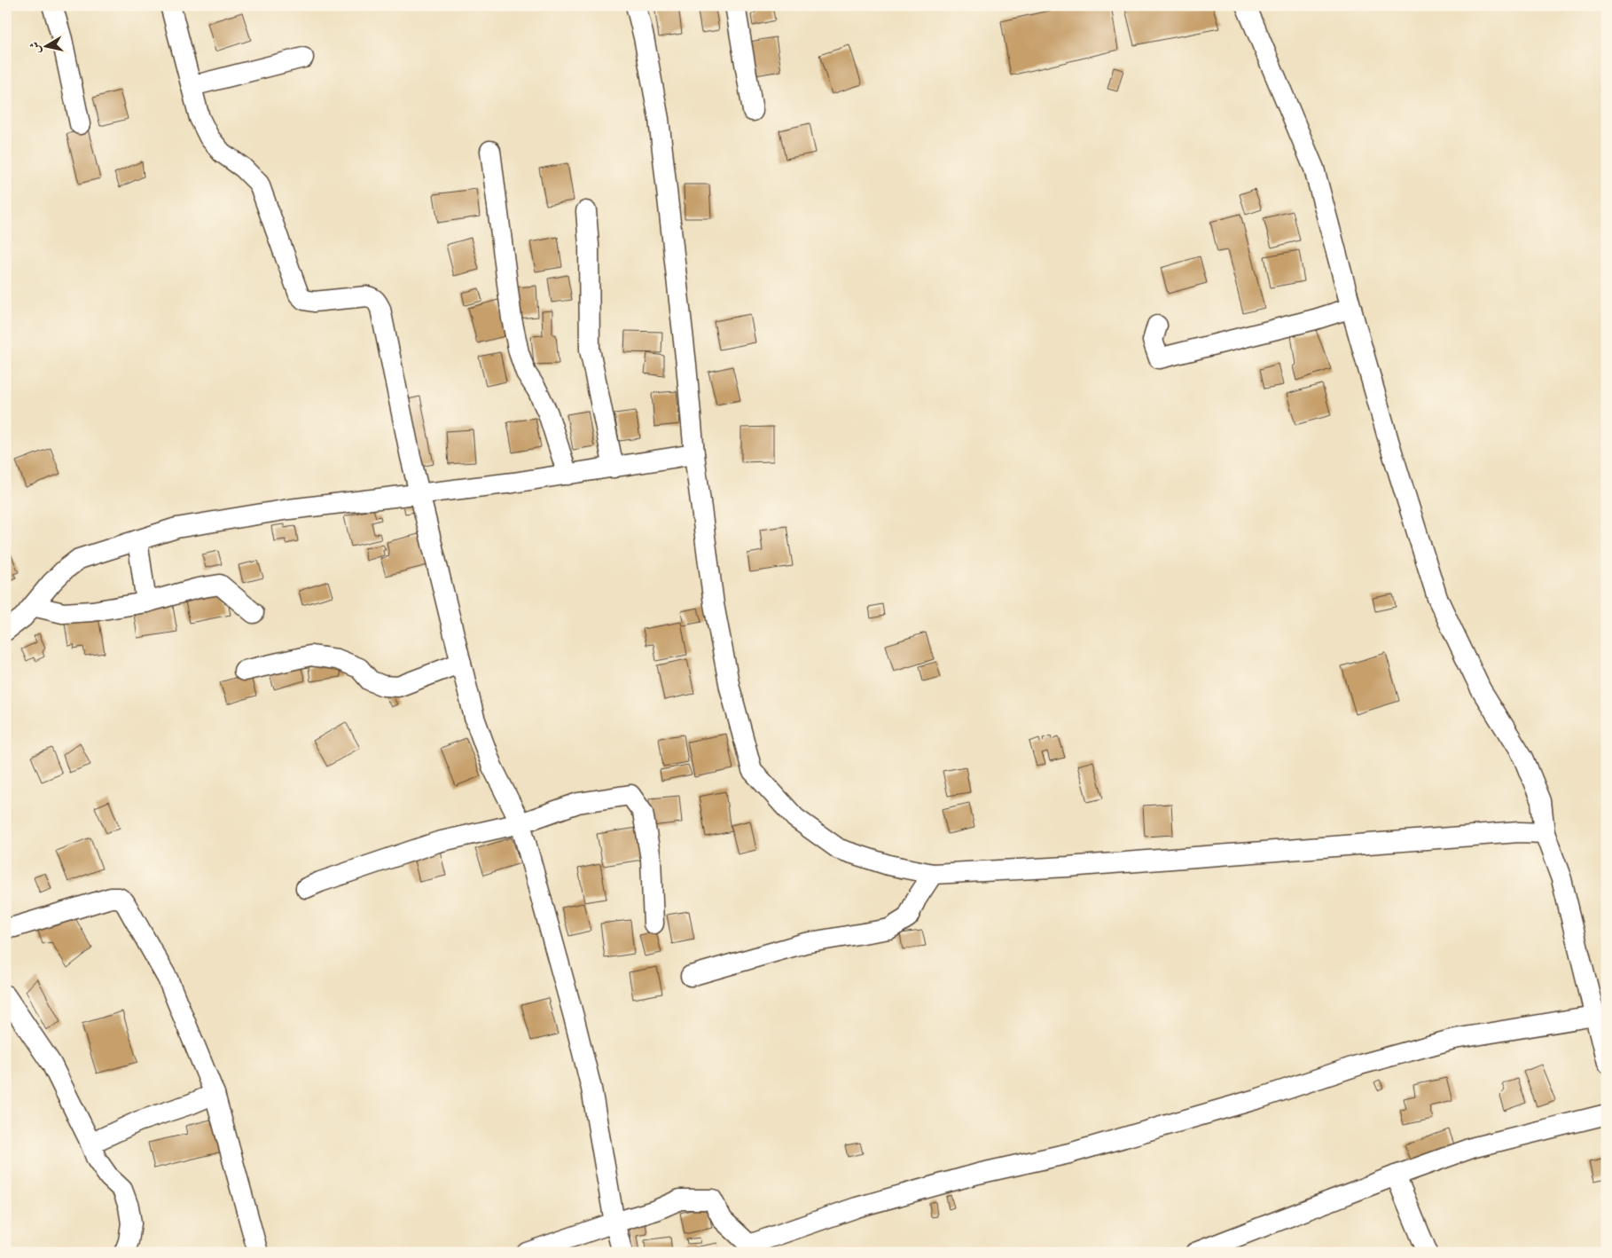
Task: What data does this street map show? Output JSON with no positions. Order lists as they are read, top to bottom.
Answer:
{
  "north": "left"
}
